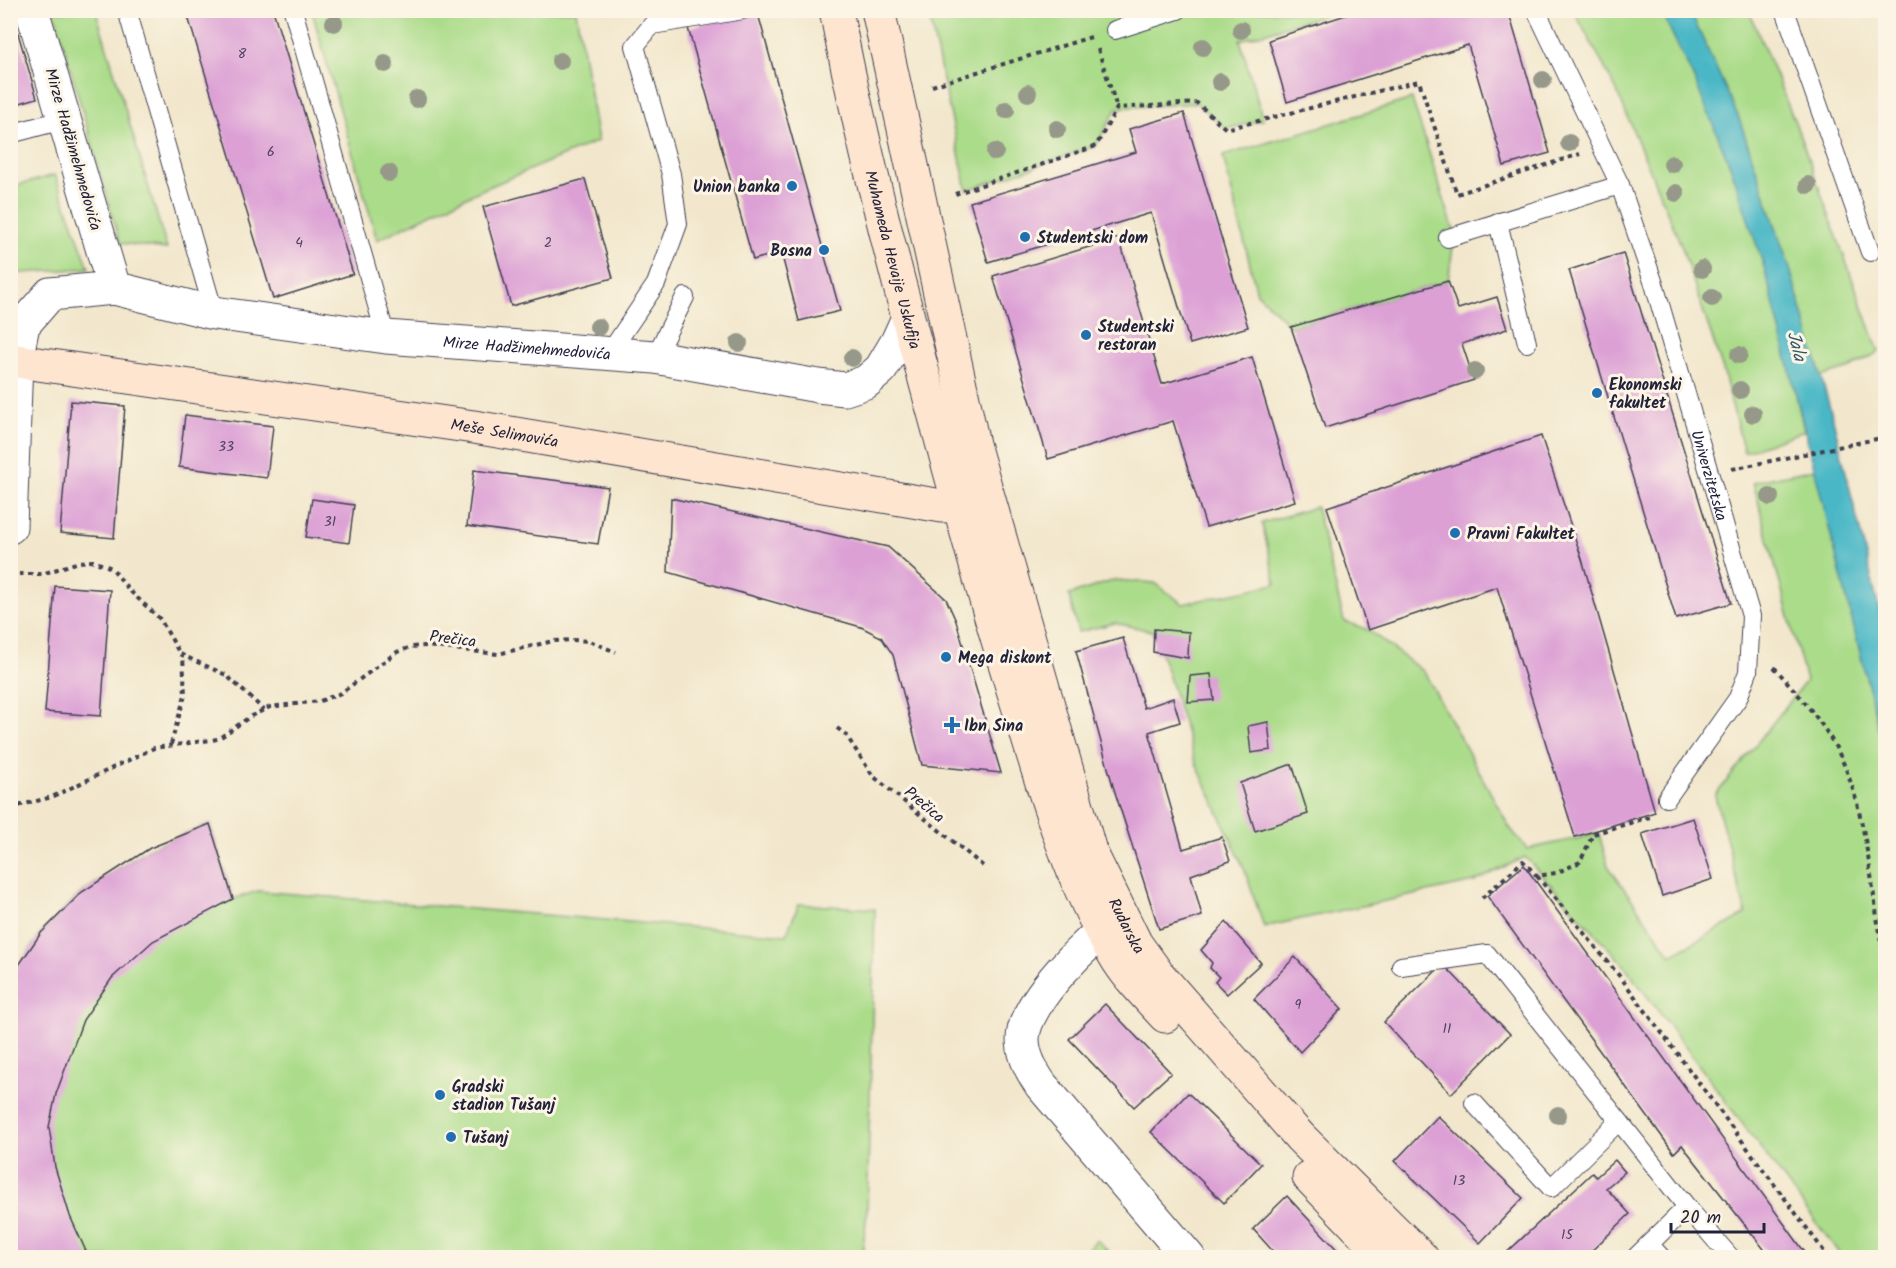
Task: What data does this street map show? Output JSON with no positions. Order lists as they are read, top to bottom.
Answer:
{
  "streets": {
    "main road": ["Muhameda Hevaije Uskufija", "Meše Selimovića", "Rudarska"],
    "street": ["Mirze Hadžimehmedovića"],
    "lane": ["Univerzitetska"],
    "path": ["Prečica"]
  },
  "crossings": [
    ["Mirze Hadžimehmedovića", "Muhameda Hevaije Uskufija"],
    ["Mirze Hadžimehmedovića", "Meše Selimovića"],
    ["Muhameda Hevaije Uskufija", "Meše Selimovića"],
    ["Muhameda Hevaije Uskufija", "Rudarska"],
    ["Meše Selimovića", "Rudarska"]
  ],
  "water": ["Jala"],
  "places": {
    "other": [
      "Union banka",
      "Studentski dom",
      "Bosna",
      "Studentski restoran",
      "Ekonomski fakultet",
      "Pravni Fakultet",
      "Mega diskont",
      "Gradski stadion Tušanj",
      "Tušanj"
    ],
    "health": ["Ibn Sina"]
  },
  "house_numbers": [
    "8",
    "6",
    "4",
    "2",
    "33",
    "31",
    "9",
    "11",
    "13",
    "15"
  ],
  "scale_bar": "20 m"
}
